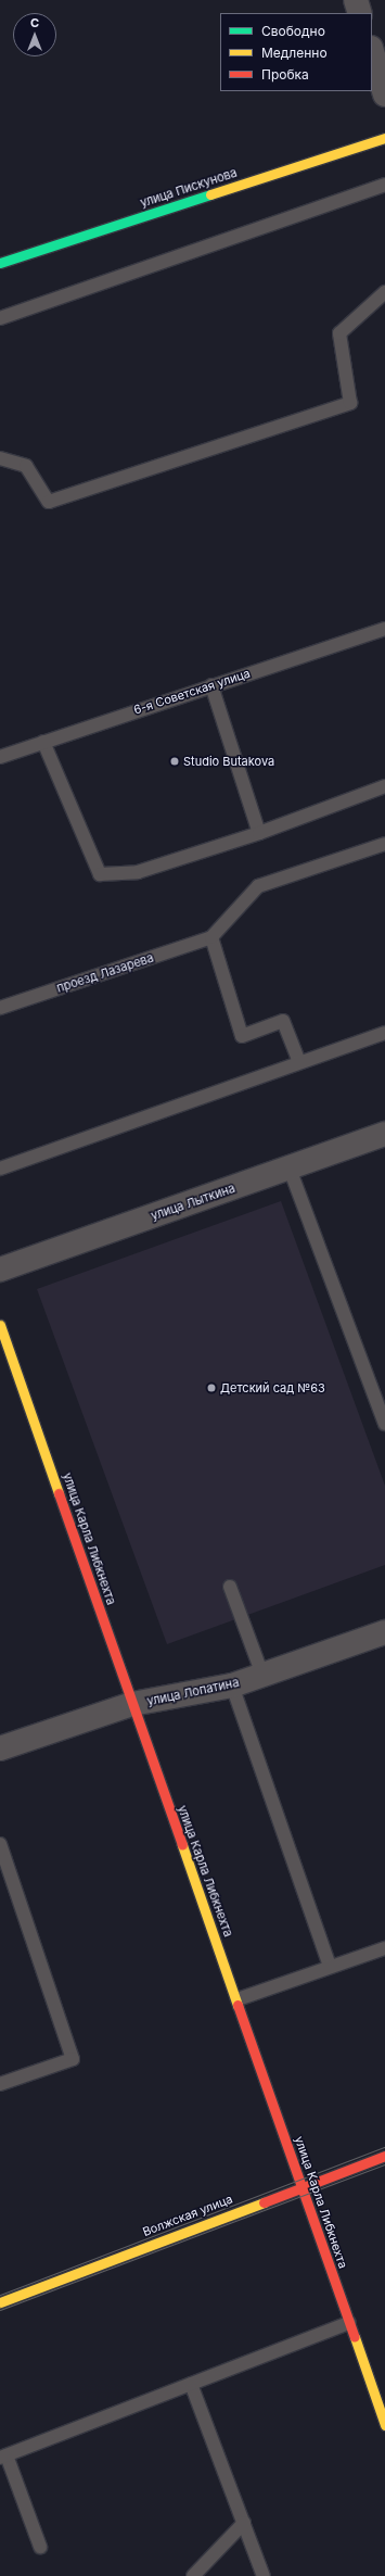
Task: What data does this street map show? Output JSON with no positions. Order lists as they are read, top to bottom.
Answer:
{
  "streets": {
    "street": [
      "улица Пискунова",
      "улица Лыткина",
      "улица Карла Либкнехта",
      "улица Лопатина",
      "Волжская улица"
    ],
    "lane": ["6-я Советская улица", "проезд Лазарева"]
  },
  "crossings": [
    ["улица Карла Либкнехта", "улица Лопатина"],
    ["улица Карла Либкнехта", "Волжская улица"]
  ],
  "places": ["Studio Butakova", "Детский сад №63"],
  "legend": ["Свободно", "Медленно", "Пробка"],
  "north": "top"
}
